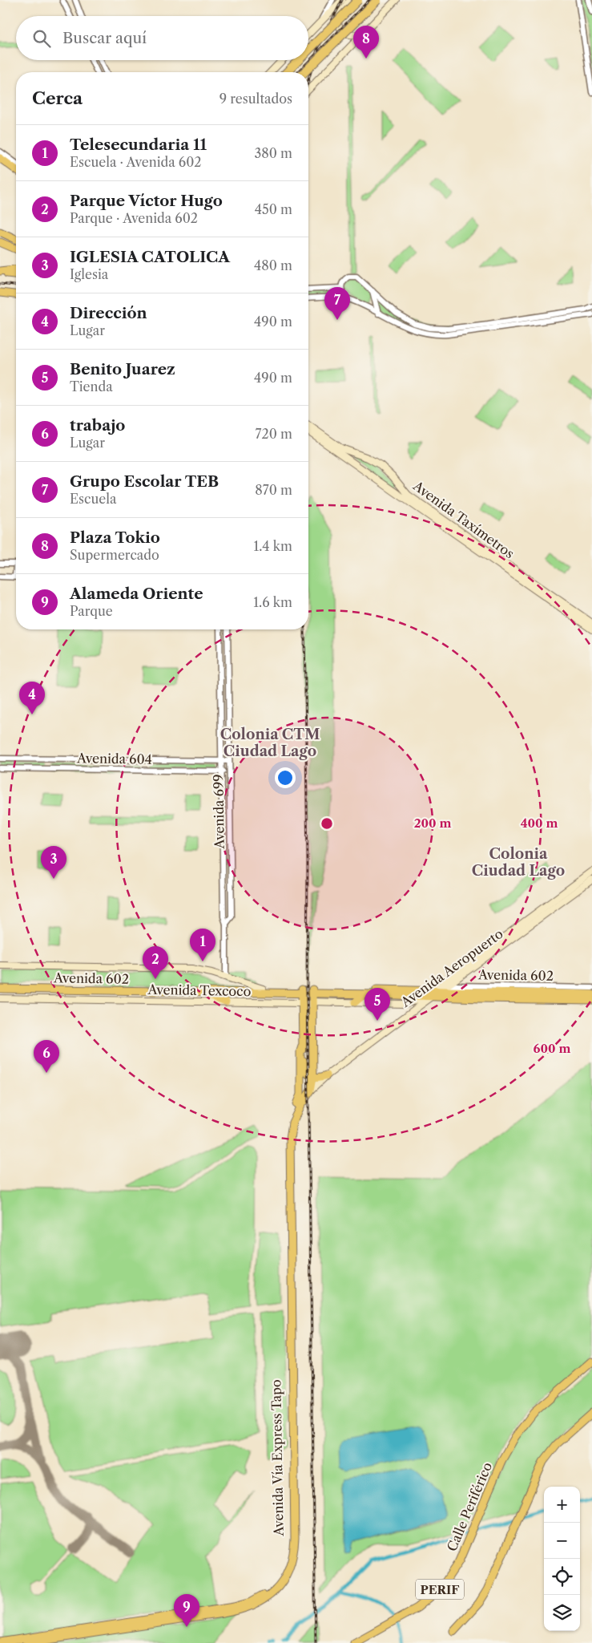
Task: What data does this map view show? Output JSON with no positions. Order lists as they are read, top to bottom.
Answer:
{
  "streets": {
    "main road": [
      "Avenida Taxímetros",
      "Avenida Aeropuerto",
      "Avenida 602",
      "Avenida Texcoco",
      "Avenida Vía Express Tapo",
      "Calle Periférico",
      "PERIF"
    ],
    "street": ["Avenida 604", "Avenida 699"]
  },
  "crossings": [
    ["Avenida 604", "Avenida 699"],
    ["Avenida 699", "Avenida 602"],
    ["Avenida Aeropuerto", "Avenida 602"],
    ["Avenida Aeropuerto", "Avenida Vía Express Tapo"]
  ],
  "districts": ["Colonia CTM Ciudad Lago", "Colonia Ciudad Lago"],
  "page": {
    "search": "Buscar aquí",
    "pins": [
      "8",
      "7",
      "4",
      "3",
      "1",
      "2",
      "5",
      "6",
      "9"
    ],
    "heading": ["Cerca", "9 resultados"],
    "list": [
      {
        "mark": "1",
        "name": "Telesecundaria 11",
        "note": "Escuela · Avenida 602",
        "value": "380 m"
      },
      {
        "mark": "2",
        "name": "Parque Víctor Hugo",
        "note": "Parque · Avenida 602",
        "value": "450 m"
      },
      {
        "mark": "3",
        "name": "IGLESIA CATOLICA",
        "note": "Iglesia",
        "value": "480 m"
      },
      {
        "mark": "4",
        "name": "Dirección",
        "note": "Lugar",
        "value": "490 m"
      },
      {
        "mark": "5",
        "name": "Benito Juarez",
        "note": "Tienda",
        "value": "490 m"
      },
      {
        "mark": "6",
        "name": "trabajo",
        "note": "Lugar",
        "value": "720 m"
      },
      {
        "mark": "7",
        "name": "Grupo Escolar TEB",
        "note": "Escuela",
        "value": "870 m"
      },
      {
        "mark": "8",
        "name": "Plaza Tokio",
        "note": "Supermercado",
        "value": "1.4 km"
      },
      {
        "mark": "9",
        "name": "Alameda Oriente",
        "note": "Parque",
        "value": "1.6 km"
      }
    ],
    "map_buttons": ["+", "−"]
  },
  "rings": ["200 m", "400 m", "600 m"]
}
